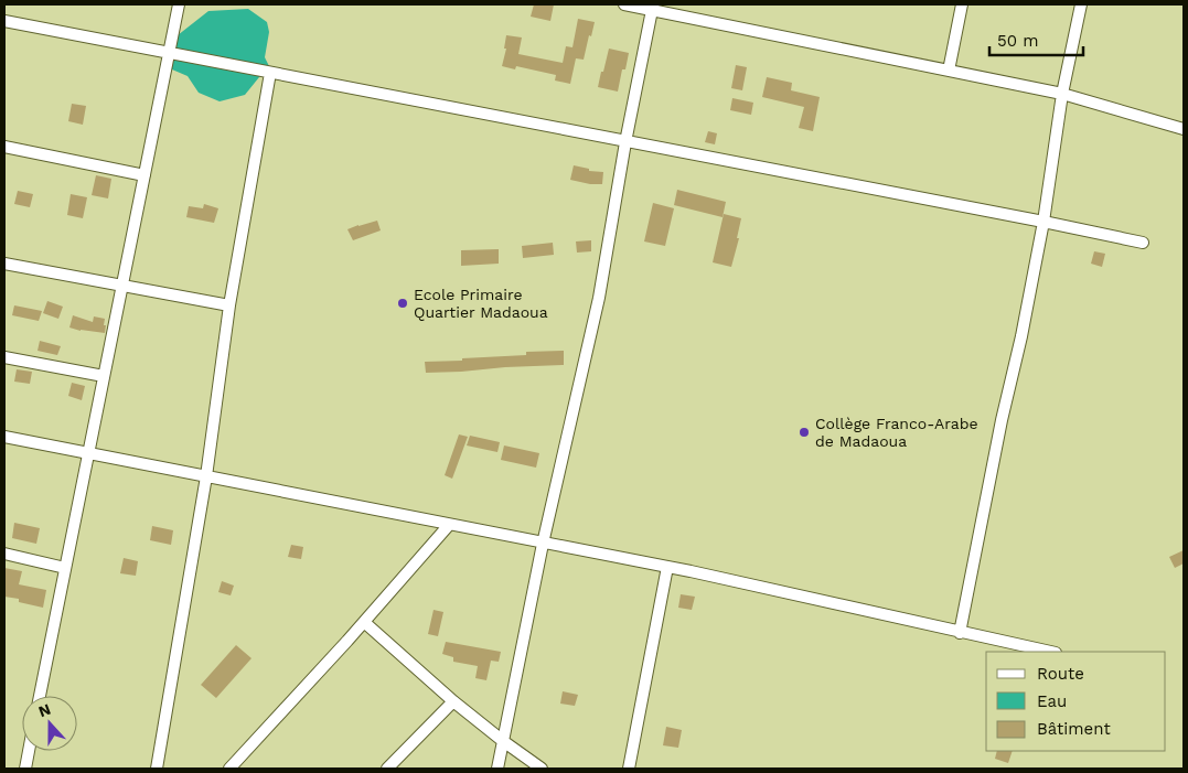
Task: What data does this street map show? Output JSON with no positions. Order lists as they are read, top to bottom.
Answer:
{
  "places": ["Ecole Primaire Quartier Madaoua", "Collège Franco-Arabe de Madaoua"],
  "legend": ["Route", "Eau", "Bâtiment"],
  "scale_bar": "50 m",
  "north": "top"
}
